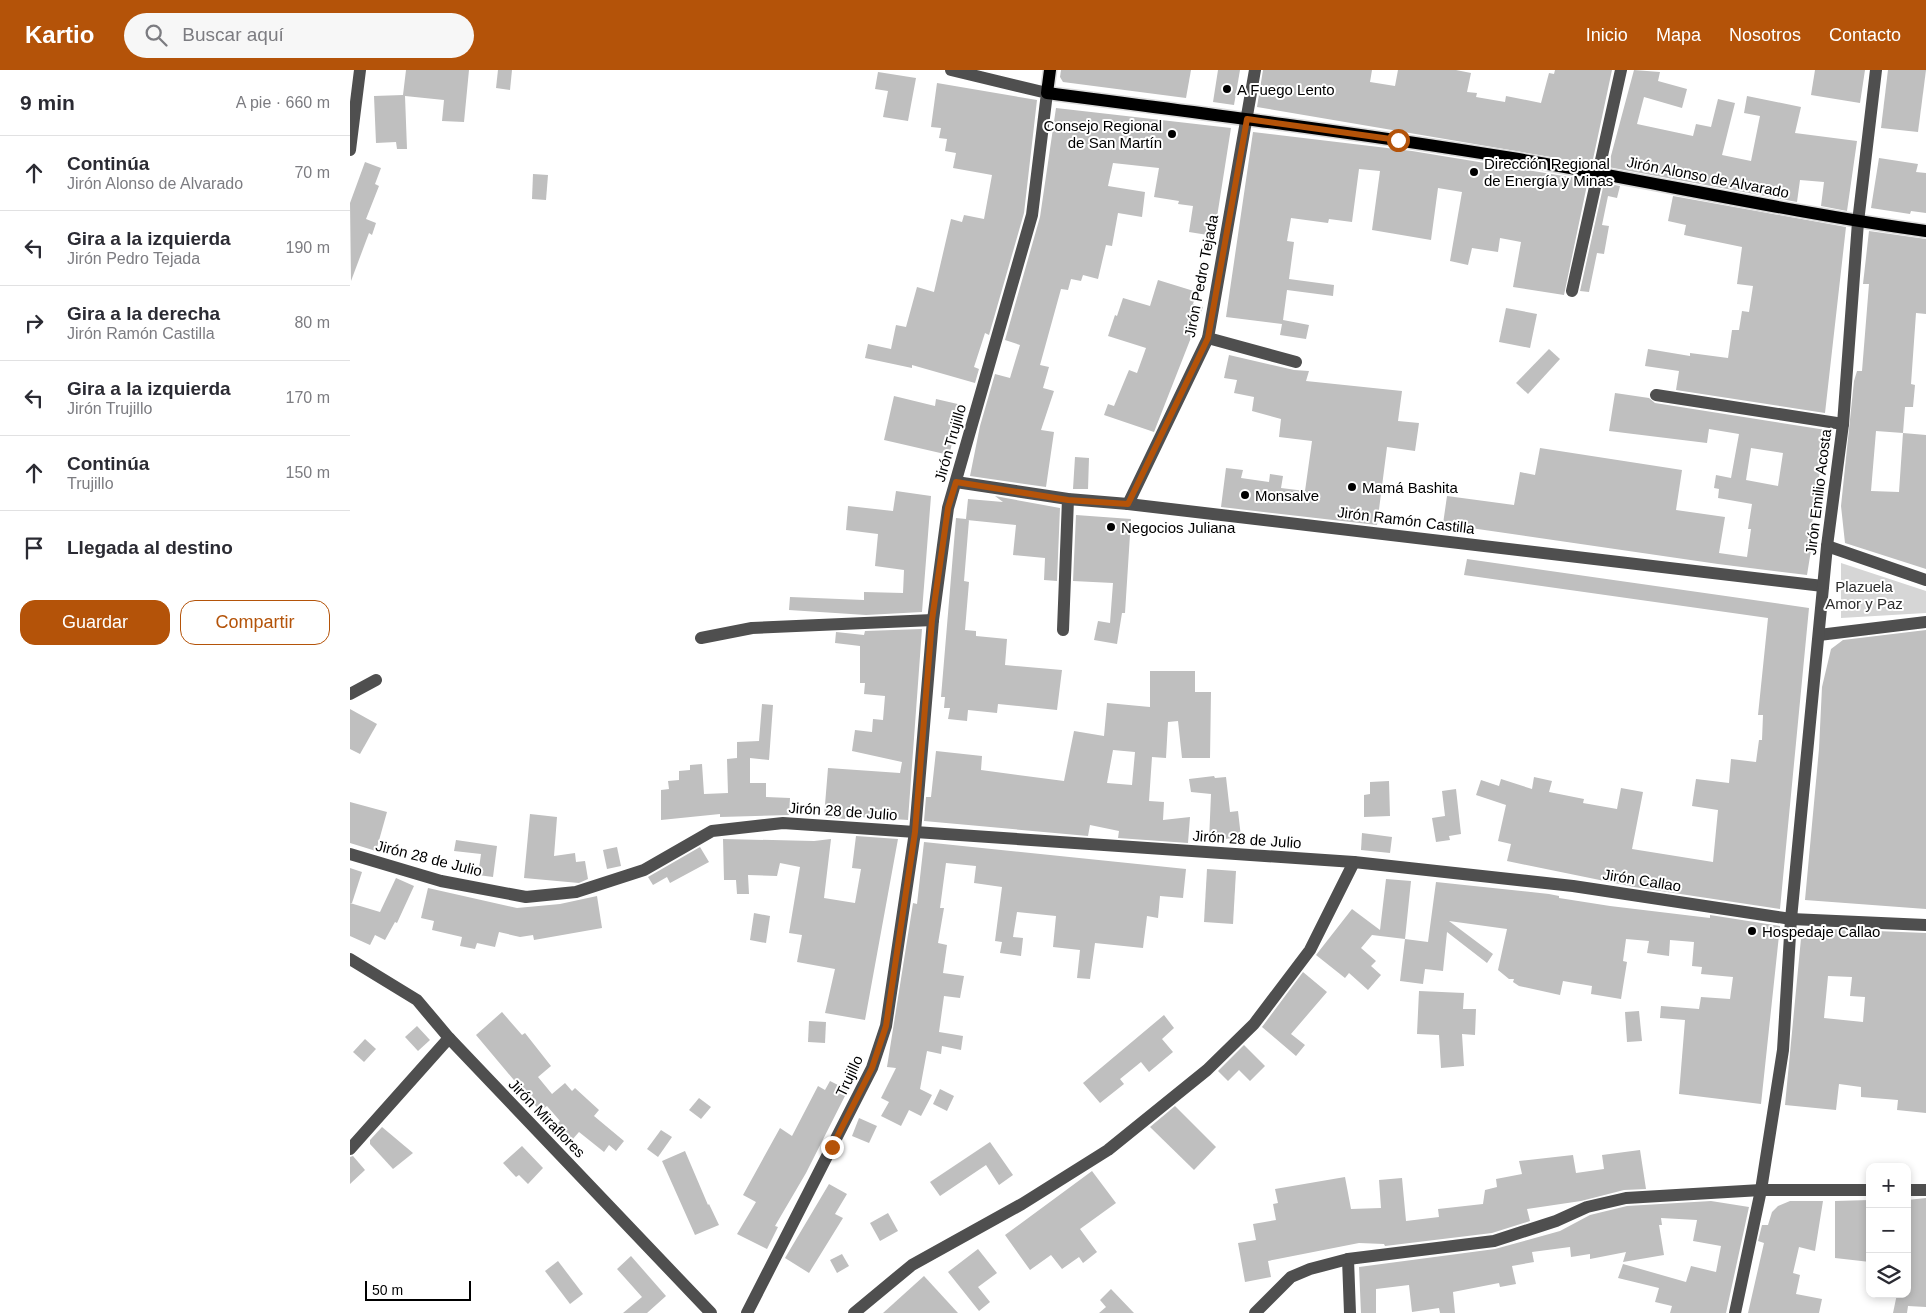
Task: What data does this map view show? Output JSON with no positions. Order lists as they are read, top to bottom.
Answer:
{
  "streets": {
    "main road": ["Jirón Alonso de Alvarado", "Jirón Trujillo"],
    "street": [
      "Jirón Pedro Tejada",
      "Jirón Emilio Acosta",
      "Jirón Ramón Castilla",
      "Jirón 28 de Julio",
      "Jirón Callao",
      "Trujillo",
      "Jirón Miraflores"
    ]
  },
  "crossings": [
    ["Jirón Alonso de Alvarado", "Jirón Pedro Tejada"],
    ["Jirón Alonso de Alvarado", "Jirón Trujillo"],
    ["Jirón Alonso de Alvarado", "Jirón Emilio Acosta"],
    ["Jirón Pedro Tejada", "Jirón Ramón Castilla"],
    ["Jirón Trujillo", "Jirón Ramón Castilla"],
    ["Jirón Trujillo", "Jirón 28 de Julio"],
    ["Jirón Trujillo", "Trujillo"],
    ["Jirón Emilio Acosta", "Jirón Ramón Castilla"],
    ["Jirón Emilio Acosta", "Jirón Callao"],
    ["Jirón 28 de Julio", "Jirón Callao"],
    ["Jirón 28 de Julio", "Trujillo"]
  ],
  "parks": ["Plazuela Amor y Paz"],
  "places": [
    "A Fuego Lento",
    "Consejo Regional de San Martín",
    "Dirección Regional de Energía y Minas",
    "Mamá Bashita",
    "Monsalve",
    "Negocios Juliana",
    "Hospedaje Callao"
  ],
  "scale_bar": "50 m",
  "page": {
    "header": "Kartio",
    "search": "Buscar aquí",
    "nav": [
      "Inicio",
      "Mapa",
      "Nosotros",
      "Contacto"
    ],
    "heading": ["9 min", "A pie · 660 m"],
    "list": [
      ["Continúa", "Jirón Alonso de Alvarado", "70 m"],
      ["Gira a la izquierda", "Jirón Pedro Tejada", "190 m"],
      ["Gira a la derecha", "Jirón Ramón Castilla", "80 m"],
      ["Gira a la izquierda", "Jirón Trujillo", "170 m"],
      ["Continúa", "Trujillo", "150 m"],
      "Llegada al destino"
    ],
    "buttons": ["Guardar", "Compartir"],
    "map_buttons": ["+", "−"],
    "scale": "50 m"
  }
}
